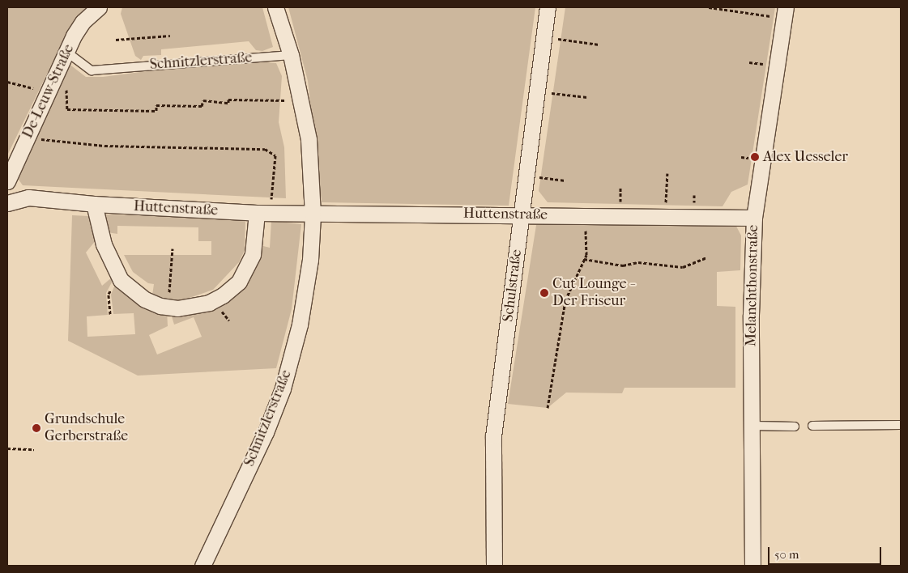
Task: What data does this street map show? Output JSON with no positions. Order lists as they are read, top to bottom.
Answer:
{
  "streets": {
    "street": [
      "Schnitzlerstraße",
      "De-Leuw-Straße",
      "Huttenstraße",
      "Schulstraße",
      "Melanchthonstraße"
    ]
  },
  "crossings": [
    ["Schnitzlerstraße", "De-Leuw-Straße"],
    ["Schnitzlerstraße", "Huttenstraße"],
    ["Huttenstraße", "Schulstraße"],
    ["Huttenstraße", "Melanchthonstraße"]
  ],
  "places": ["Alex Uesseler", "Cut Lounge - Der Friseur", "Grundschule Gerberstraße"],
  "scale_bar": "50 m"
}
